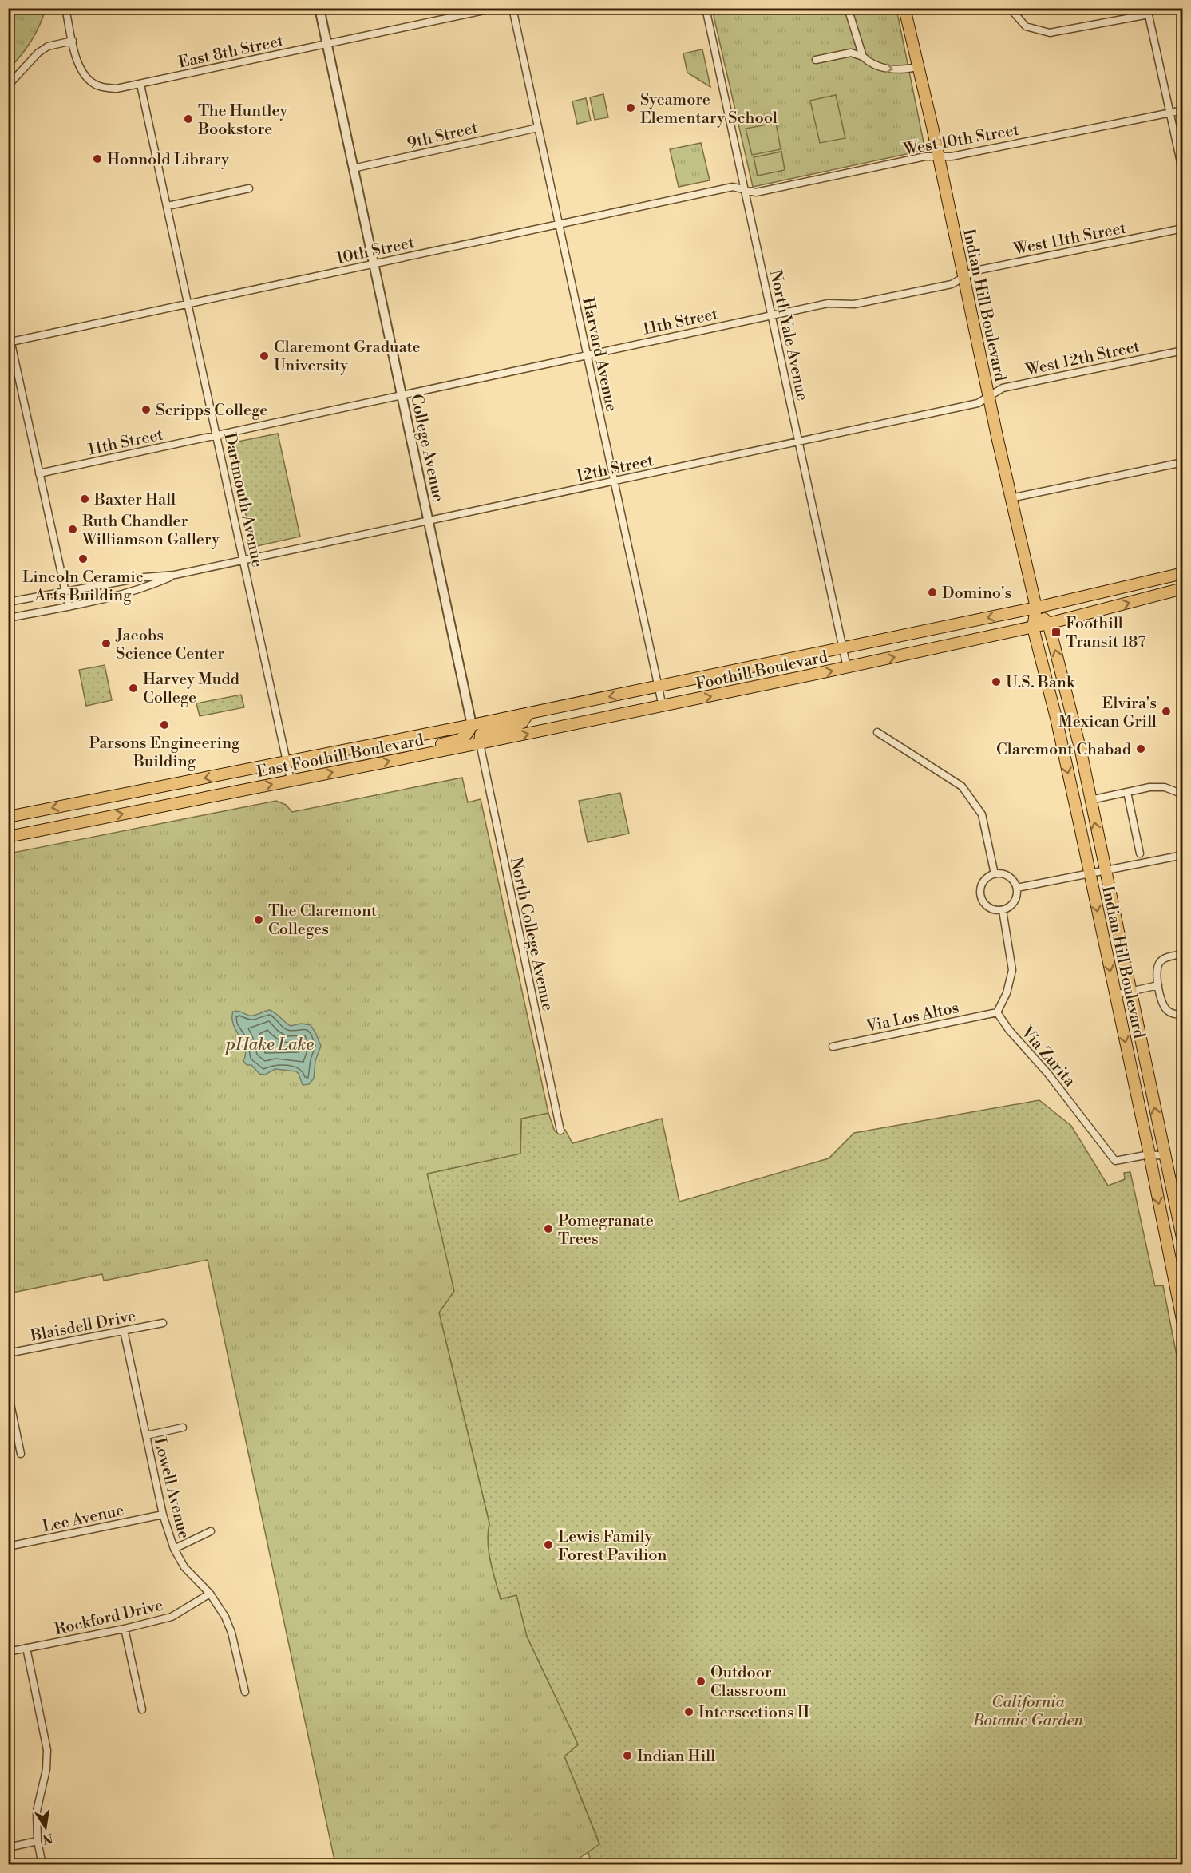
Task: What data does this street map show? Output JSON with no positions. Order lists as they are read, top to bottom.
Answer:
{
  "streets": {
    "main road": ["Indian Hill Boulevard", "Foothill Boulevard", "East Foothill Boulevard"],
    "street": [
      "East 8th Street",
      "9th Street",
      "West 10th Street",
      "West 11th Street",
      "10th Street",
      "11th Street",
      "North Yale Avenue",
      "Harvard Avenue",
      "West 12th Street",
      "College Avenue",
      "12th Street",
      "Dartmouth Avenue",
      "North College Avenue",
      "Via Los Altos",
      "Via Zurita",
      "Blaisdell Drive",
      "Lowell Avenue",
      "Lee Avenue",
      "Rockford Drive"
    ]
  },
  "crossings": [
    ["East 8th Street", "College Avenue"],
    ["East 8th Street", "Dartmouth Avenue"],
    ["9th Street", "Harvard Avenue"],
    ["9th Street", "College Avenue"],
    ["West 10th Street", "10th Street"],
    ["West 10th Street", "Indian Hill Boulevard"],
    ["West 10th Street", "North Yale Avenue"],
    ["West 11th Street", "Indian Hill Boulevard"],
    ["West 11th Street", "11th Street"],
    ["10th Street", "North Yale Avenue"],
    ["10th Street", "Harvard Avenue"],
    ["10th Street", "College Avenue"],
    ["10th Street", "Dartmouth Avenue"],
    ["Indian Hill Boulevard", "11th Street"],
    ["Indian Hill Boulevard", "West 12th Street"],
    ["Indian Hill Boulevard", "12th Street"],
    ["Indian Hill Boulevard", "Foothill Boulevard"],
    ["Indian Hill Boulevard", "Via Zurita"],
    ["11th Street", "North Yale Avenue"],
    ["11th Street", "Harvard Avenue"],
    ["11th Street", "College Avenue"],
    ["11th Street", "Dartmouth Avenue"],
    ["North Yale Avenue", "12th Street"],
    ["North Yale Avenue", "Foothill Boulevard"],
    ["Harvard Avenue", "12th Street"],
    ["Harvard Avenue", "Foothill Boulevard"],
    ["West 12th Street", "12th Street"],
    ["College Avenue", "12th Street"],
    ["College Avenue", "Foothill Boulevard"],
    ["College Avenue", "East Foothill Boulevard"],
    ["12th Street", "Dartmouth Avenue"],
    ["Dartmouth Avenue", "East Foothill Boulevard"],
    ["Foothill Boulevard", "East Foothill Boulevard"],
    ["Foothill Boulevard", "North College Avenue"],
    ["East Foothill Boulevard", "North College Avenue"],
    ["Via Los Altos", "Via Zurita"],
    ["Blaisdell Drive", "Lowell Avenue"],
    ["Lowell Avenue", "Lee Avenue"],
    ["Lowell Avenue", "Rockford Drive"]
  ],
  "water": ["pHake Lake"],
  "parks": ["California Botanic Garden"],
  "places": {
    "other": [
      "Sycamore Elementary School",
      "The Huntley Bookstore",
      "Honnold Library",
      "Claremont Graduate University",
      "Scripps College",
      "Baxter Hall",
      "Ruth Chandler Williamson Gallery",
      "Lincoln Ceramic Arts Building",
      "Domino's",
      "Jacobs Science Center",
      "U.S. Bank",
      "Harvey Mudd College",
      "Elvira's Mexican Grill",
      "Parsons Engineering Building",
      "Claremont Chabad",
      "The Claremont Colleges",
      "Pomegranate Trees",
      "Lewis Family Forest Pavilion",
      "Outdoor Classroom",
      "Intersections II",
      "Indian Hill"
    ],
    "transit": ["Foothill Transit 187"]
  },
  "north": "bottom"
}
